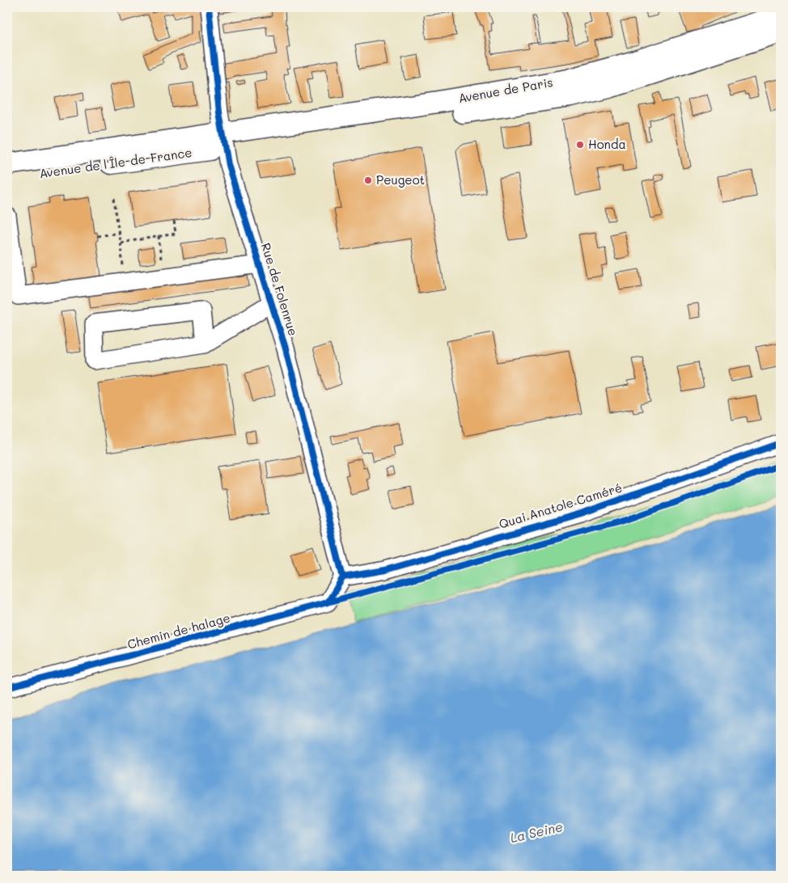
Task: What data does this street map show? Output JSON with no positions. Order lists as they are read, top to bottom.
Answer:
{
  "streets": {
    "main road": ["Avenue de Paris", "Avenue de l'Île-de-France"],
    "street": ["Rue de Folenrue", "Quai Anatole Caméré", "Chemin de halage"]
  },
  "crossings": [
    ["Avenue de Paris", "Avenue de l'Île-de-France"],
    ["Avenue de Paris", "Rue de Folenrue"],
    ["Avenue de l'Île-de-France", "Rue de Folenrue"],
    ["Rue de Folenrue", "Quai Anatole Caméré"],
    ["Rue de Folenrue", "Chemin de halage"],
    ["Quai Anatole Caméré", "Chemin de halage"]
  ],
  "water": ["La Seine"],
  "places": ["Honda", "Peugeot"]
}
